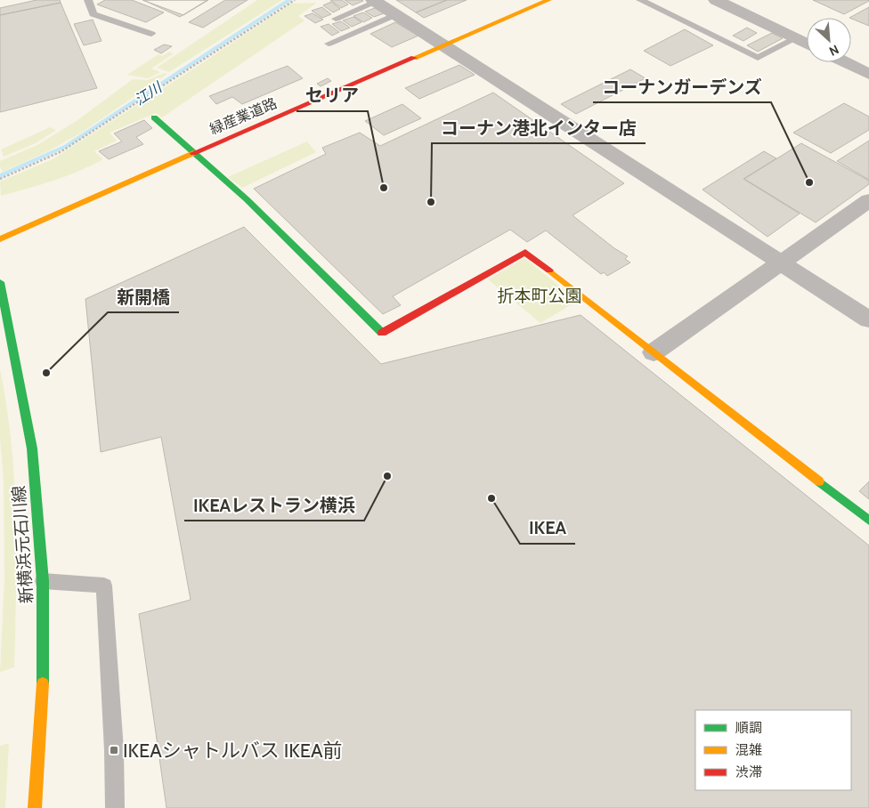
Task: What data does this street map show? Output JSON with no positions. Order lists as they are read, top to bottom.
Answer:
{
  "streets": {
    "street": ["緑産業道路", "新横浜元石川線"]
  },
  "water": ["江川"],
  "parks": ["折本町公園"],
  "places": {
    "other": [
      "コーナンガーデンズ",
      "セリア",
      "コーナン港北インター店",
      "新開橋",
      "IKEAレストラン横浜",
      "IKEA"
    ],
    "transit": ["IKEAシャトルバス IKEA前"]
  },
  "legend": ["順調", "混雑", "渋滞"],
  "north": "bottom right"
}
